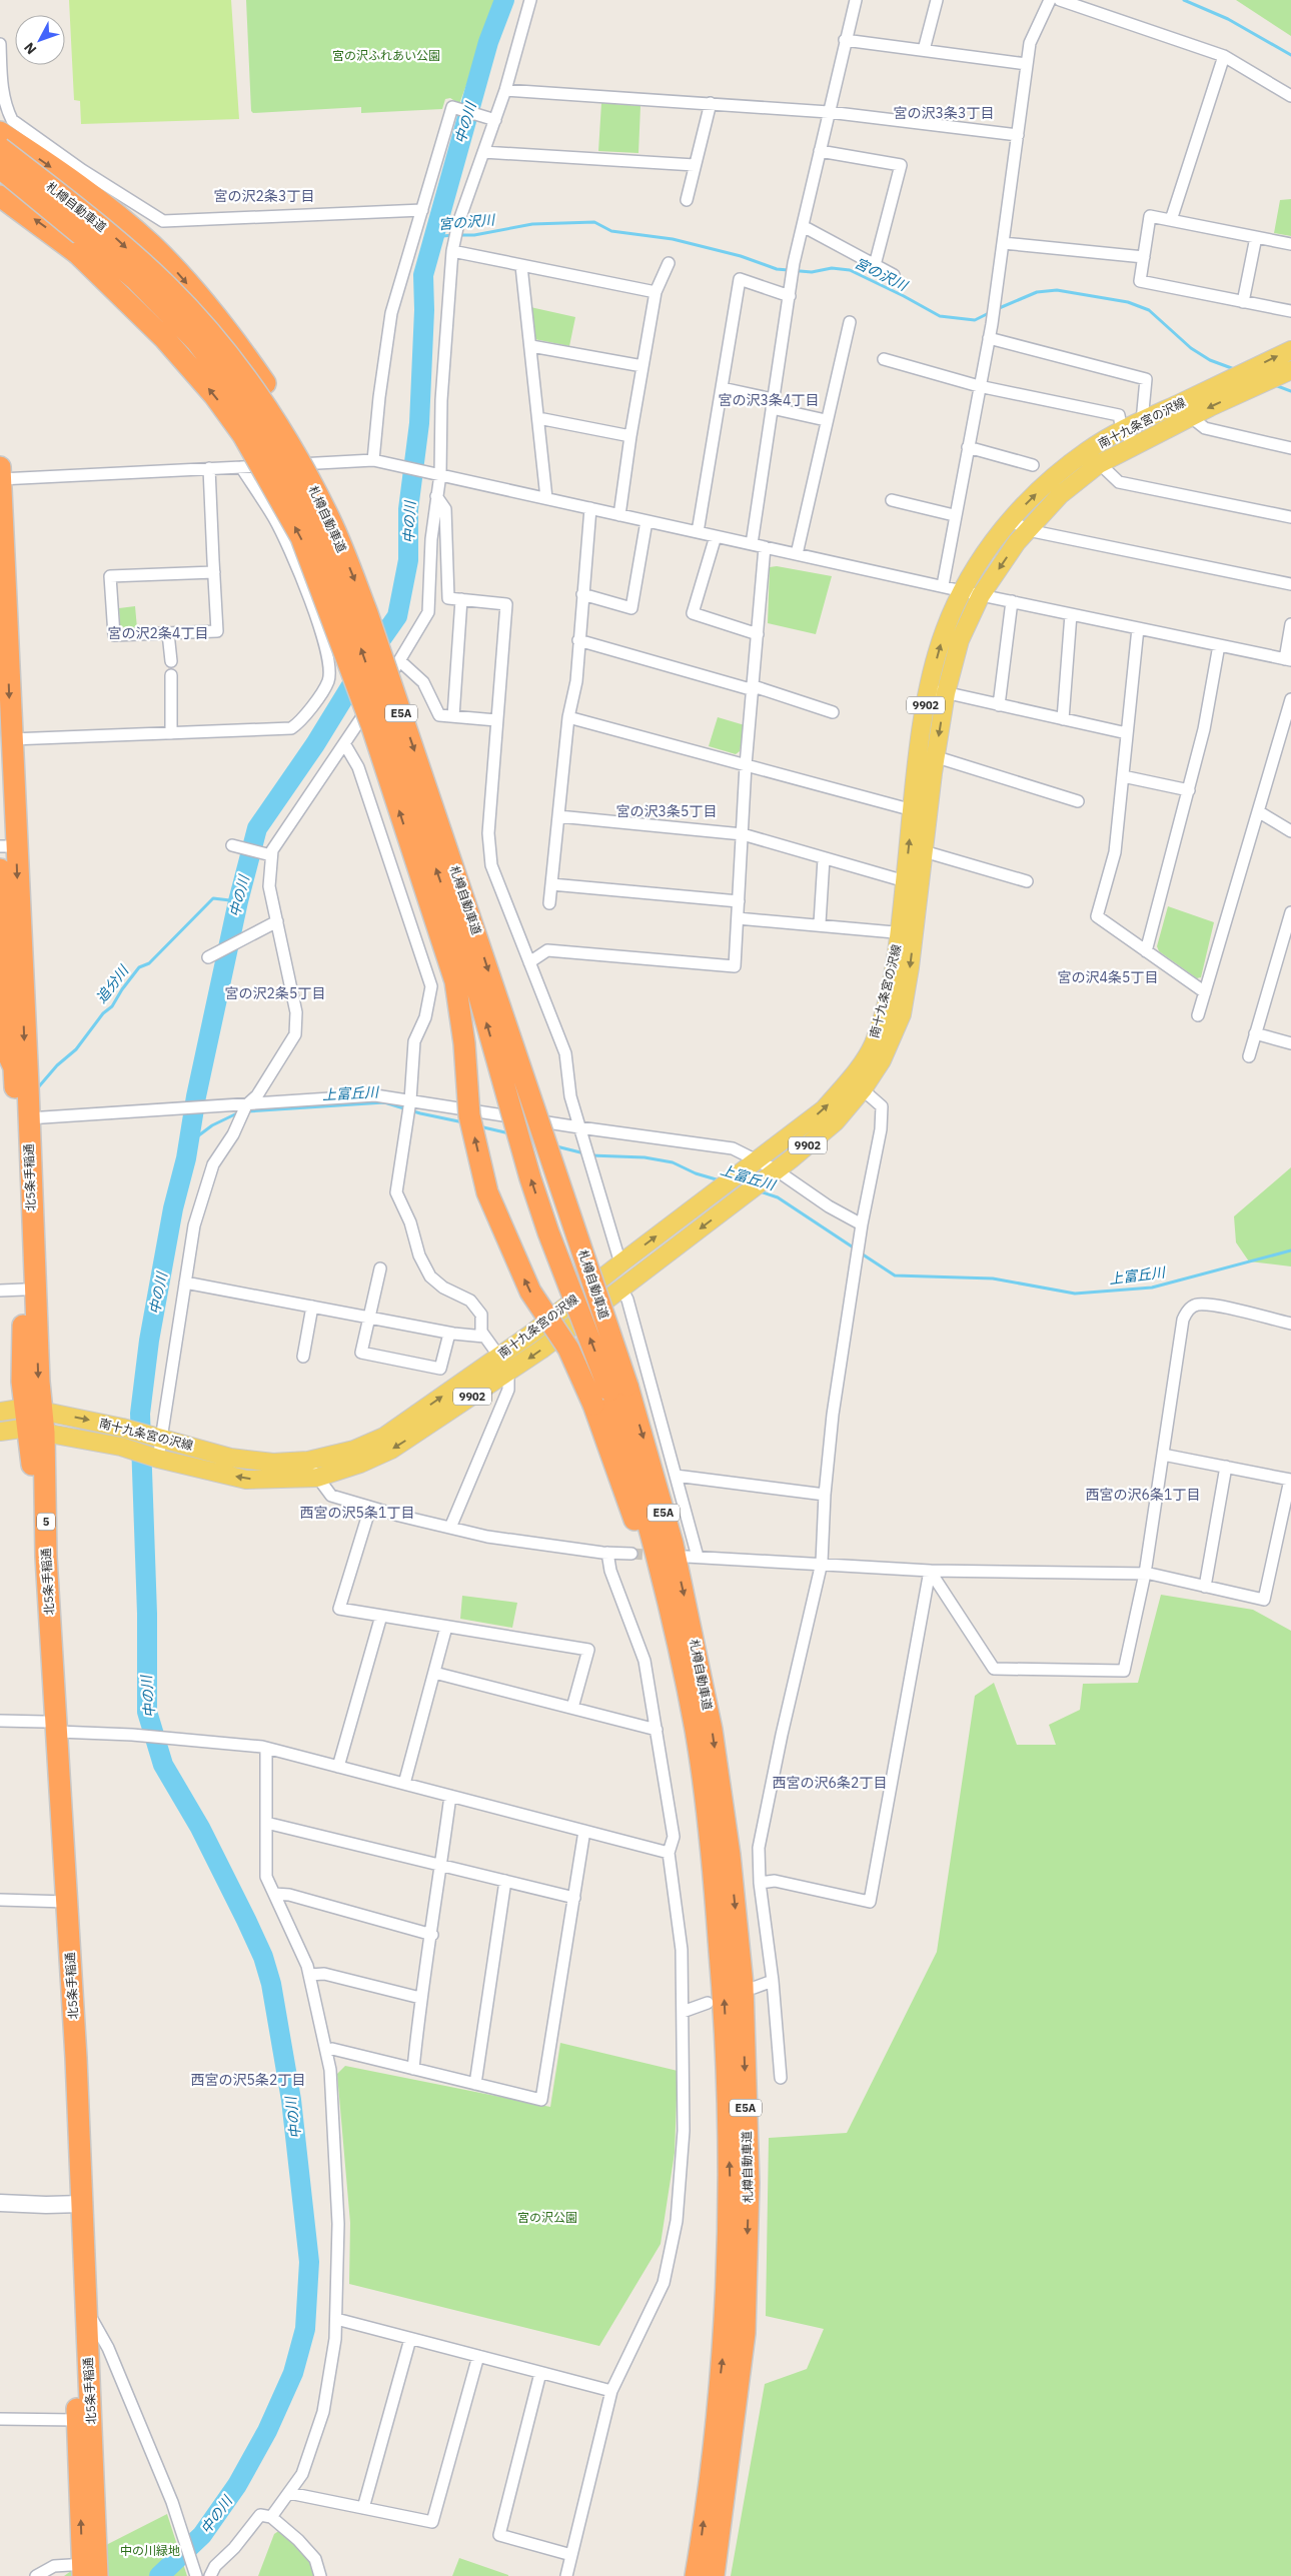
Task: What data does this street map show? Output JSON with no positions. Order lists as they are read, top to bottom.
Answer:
{
  "streets": {
    "highway": [
      "札樽自動車道",
      "E5A",
      "北5条手稲通",
      "5"
    ],
    "main road": ["南十九条宮の沢線", "9902"]
  },
  "crossings": [
    ["南十九条宮の沢線", "北5条手稲通"]
  ],
  "districts": [
    "宮の沢3条3丁目",
    "宮の沢2条3丁目",
    "宮の沢3条4丁目",
    "宮の沢2条4丁目",
    "宮の沢3条5丁目",
    "宮の沢4条5丁目",
    "宮の沢2条5丁目",
    "西宮の沢6条1丁目",
    "西宮の沢5条1丁目",
    "西宮の沢6条2丁目",
    "西宮の沢5条2丁目"
  ],
  "water": [
    "中の川",
    "宮の沢川",
    "追分川",
    "上富丘川"
  ],
  "parks": ["宮の沢ふれあい公園", "宮の沢公園", "中の川緑地"],
  "north": "bottom left"
}
